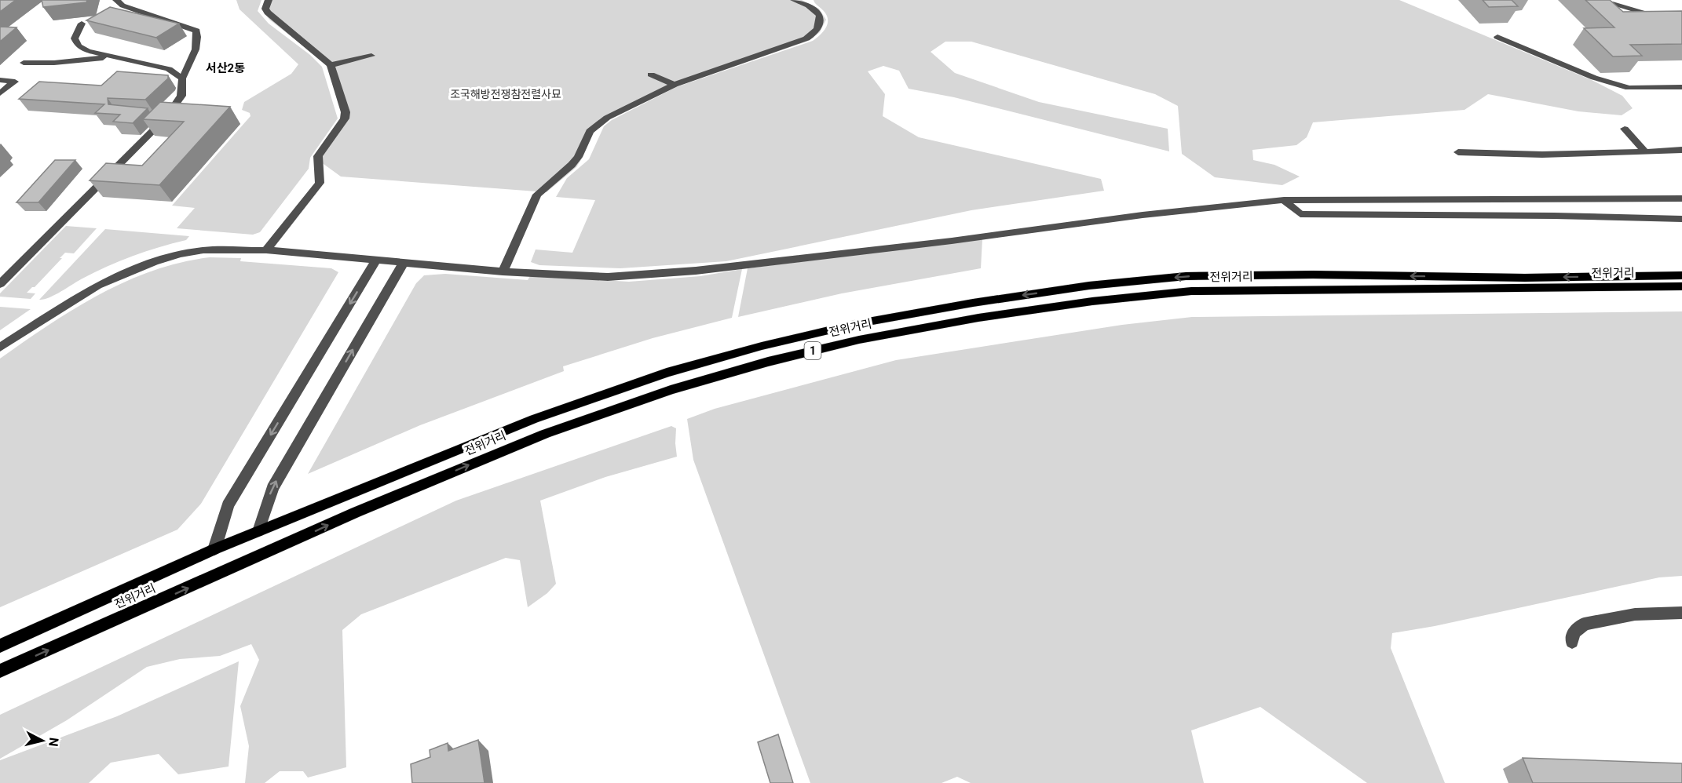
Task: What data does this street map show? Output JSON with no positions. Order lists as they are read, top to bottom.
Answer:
{
  "streets": {
    "main road": ["전위거리", "1"]
  },
  "districts": ["서산2동"],
  "parks": ["조국해방전쟁참전렬사묘"],
  "north": "right"
}
